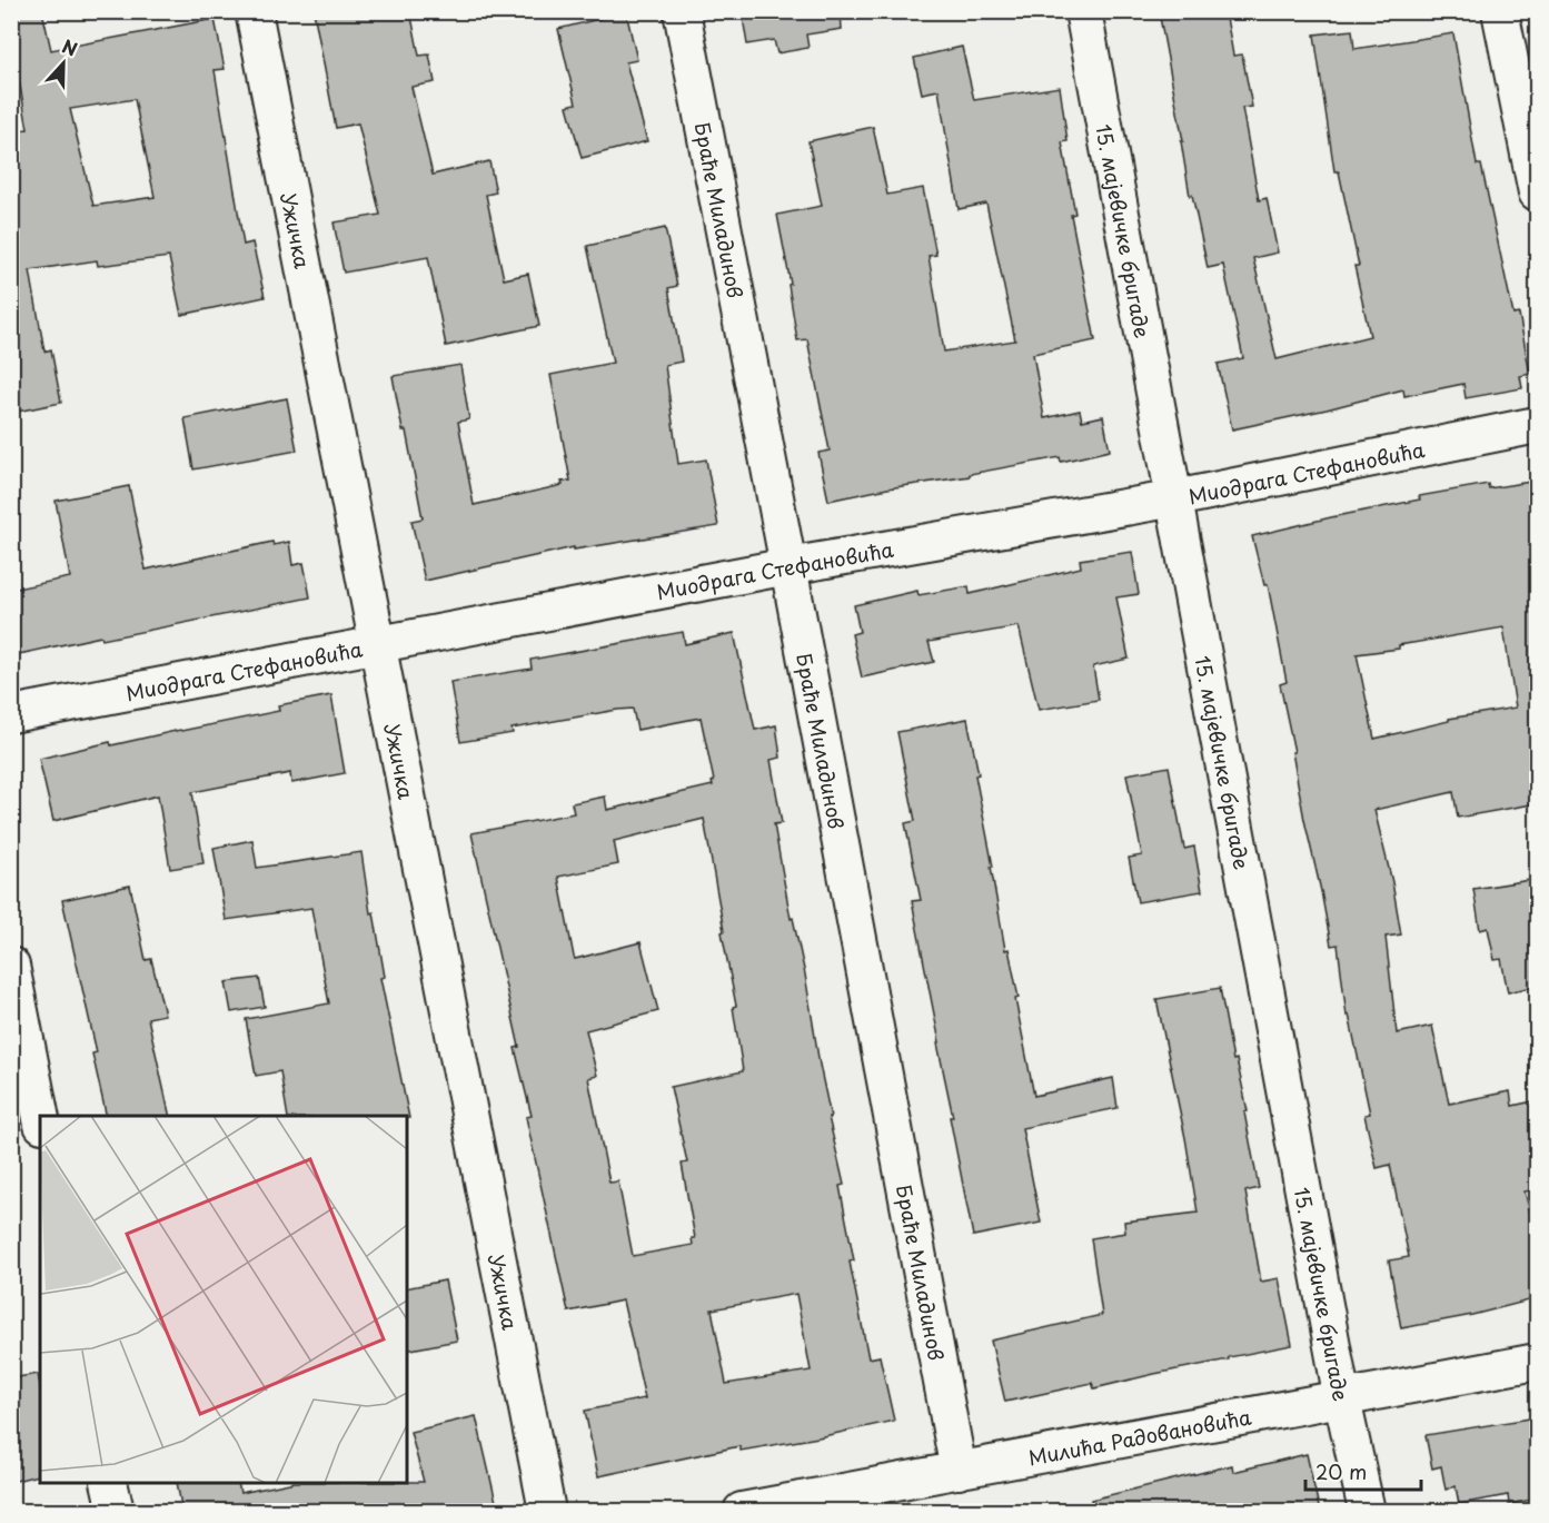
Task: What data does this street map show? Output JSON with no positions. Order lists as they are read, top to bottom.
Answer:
{
  "streets": {
    "street": [
      "Браће Миладинов",
      "15. мајевичке бригаде",
      "Ужичка",
      "Миодрага Стефановића",
      "Милића Радовановића"
    ]
  },
  "crossings": [
    ["Браће Миладинов", "Миодрага Стефановића"],
    ["Браће Миладинов", "Милића Радовановића"],
    ["15. мајевичке бригаде", "Миодрага Стефановића"],
    ["15. мајевичке бригаде", "Милића Радовановића"],
    ["Ужичка", "Миодрага Стефановића"]
  ],
  "scale_bar": "20 m",
  "north": "top"
}
